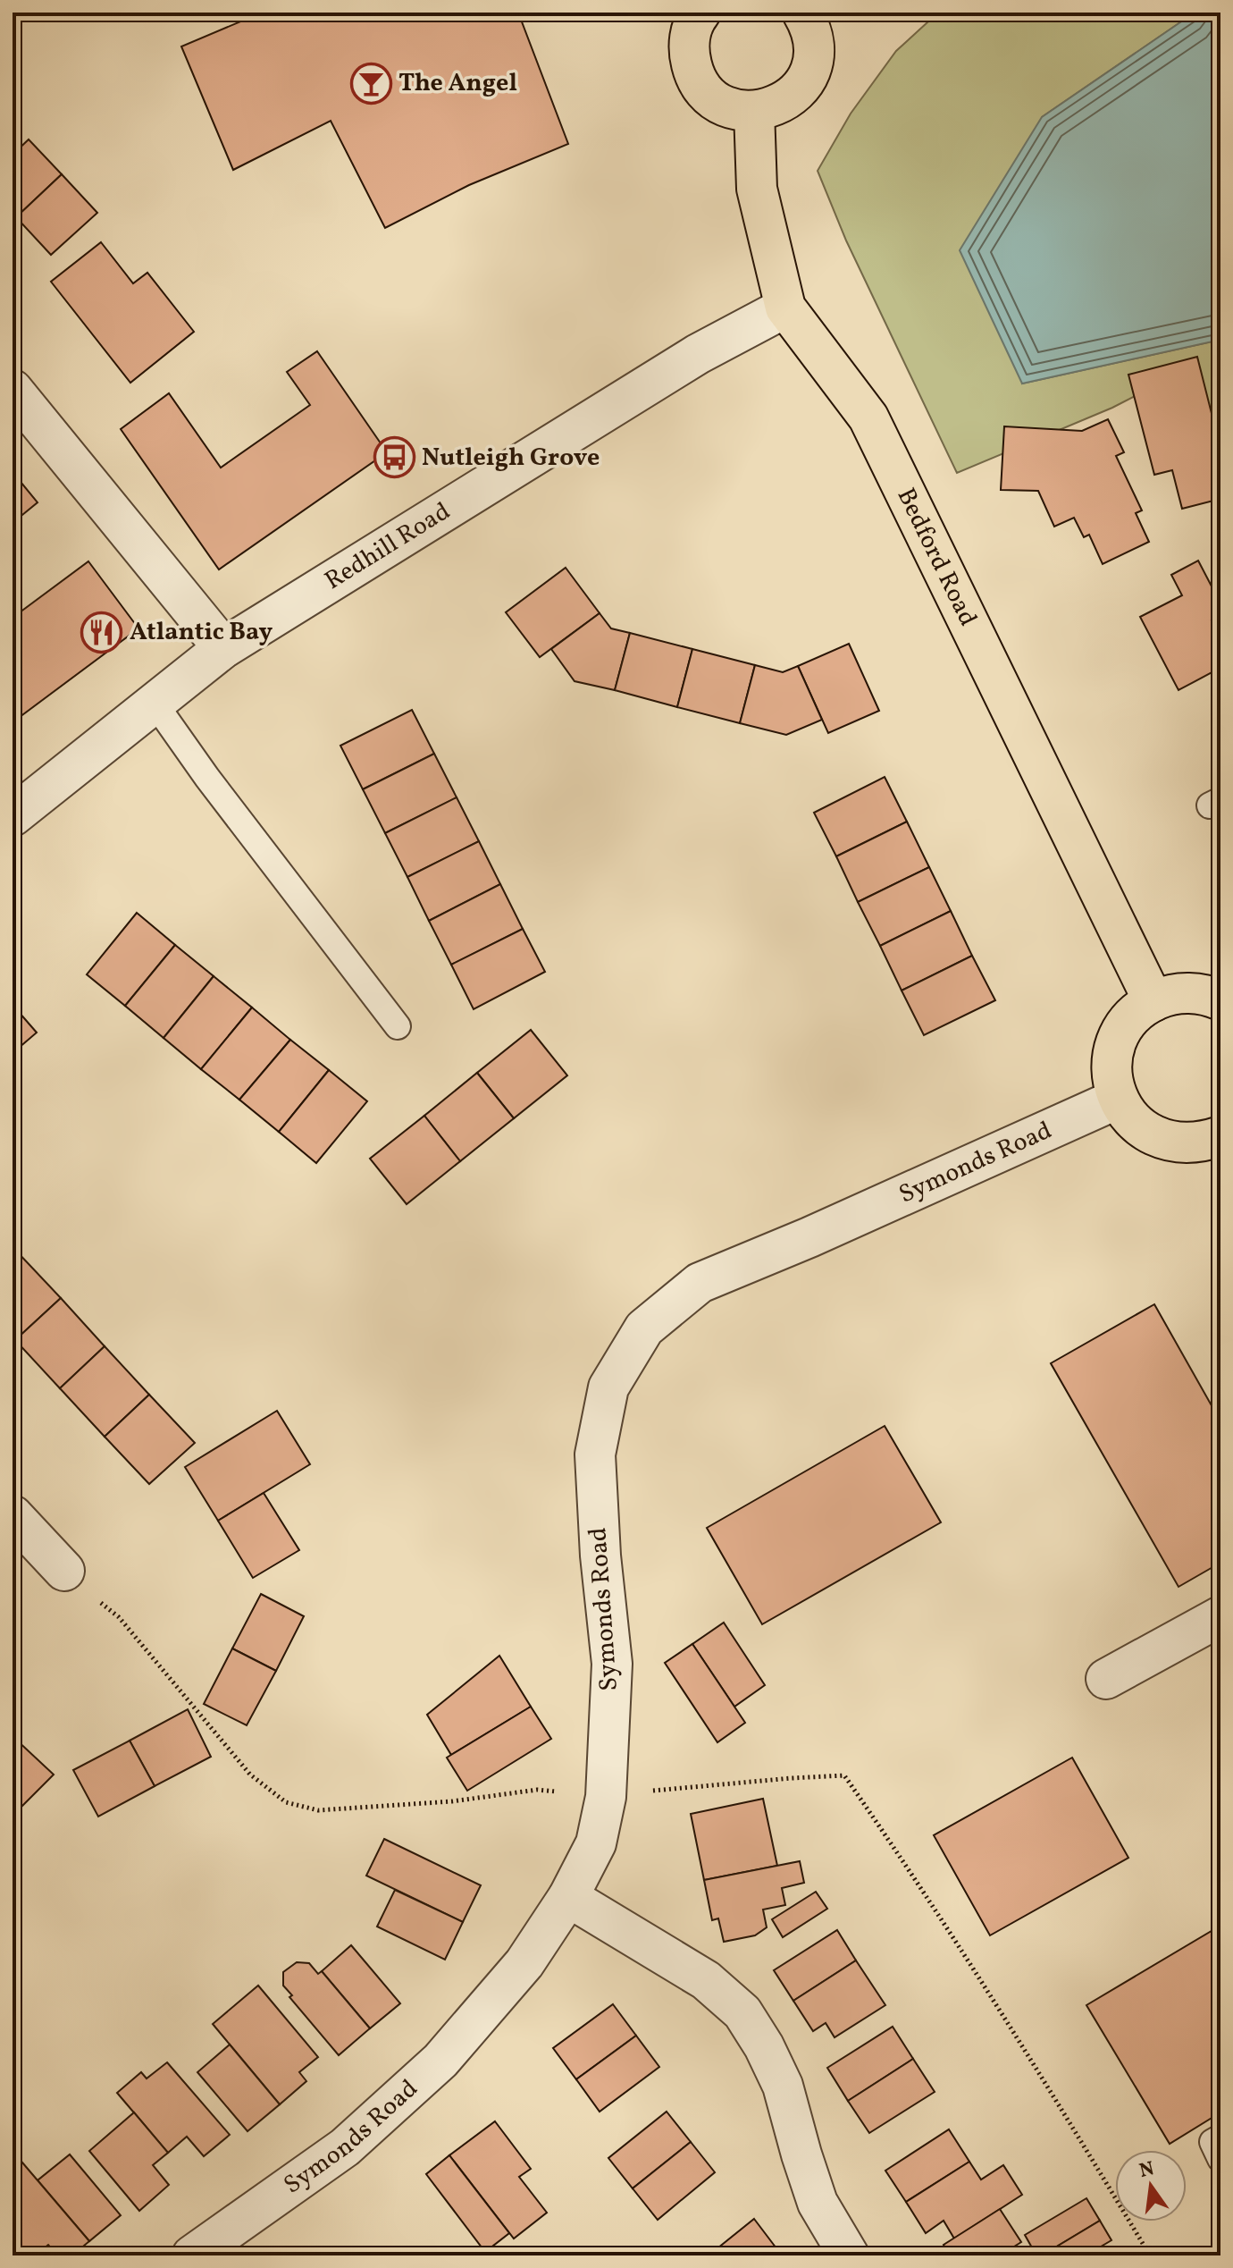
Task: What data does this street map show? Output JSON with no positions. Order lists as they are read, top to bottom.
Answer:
{
  "streets": {
    "main road": ["Bedford Road"],
    "street": ["Redhill Road", "Symonds Road"]
  },
  "crossings": [
    ["Redhill Road", "Bedford Road"]
  ],
  "places": {
    "bar": ["The Angel"],
    "bus stop": ["Nutleigh Grove"],
    "restaurant": ["Atlantic Bay"]
  },
  "north": "top"
}
